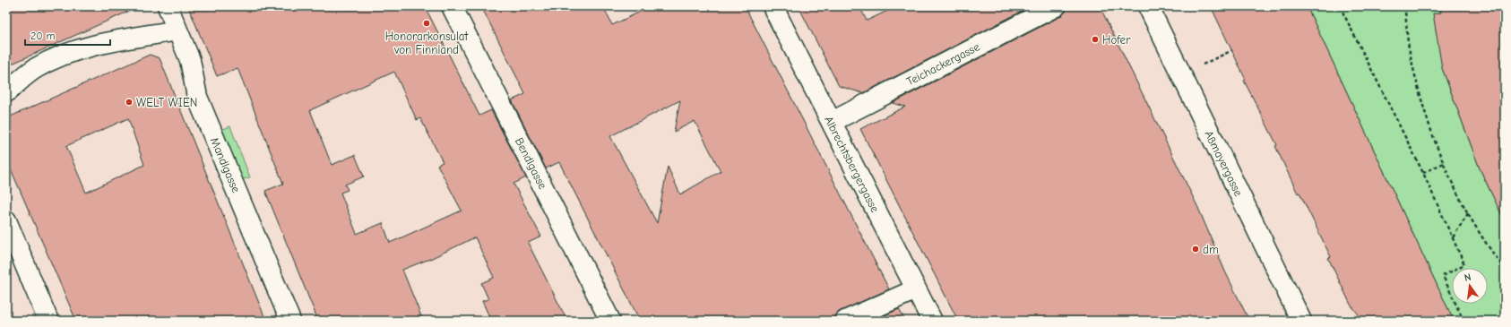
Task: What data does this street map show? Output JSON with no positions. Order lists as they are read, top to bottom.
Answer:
{
  "streets": {
    "street": [
      "Teichackergasse",
      "Bendlgasse",
      "Aßmayergasse",
      "Albrechtsbergergasse",
      "Mandlgasse"
    ]
  },
  "crossings": [
    ["Teichackergasse", "Albrechtsbergergasse"]
  ],
  "places": [
    "Honorarkonsulat von Finnland",
    "Hofer",
    "WELT WIEN",
    "dm"
  ],
  "scale_bar": "20 m",
  "north": "top"
}
